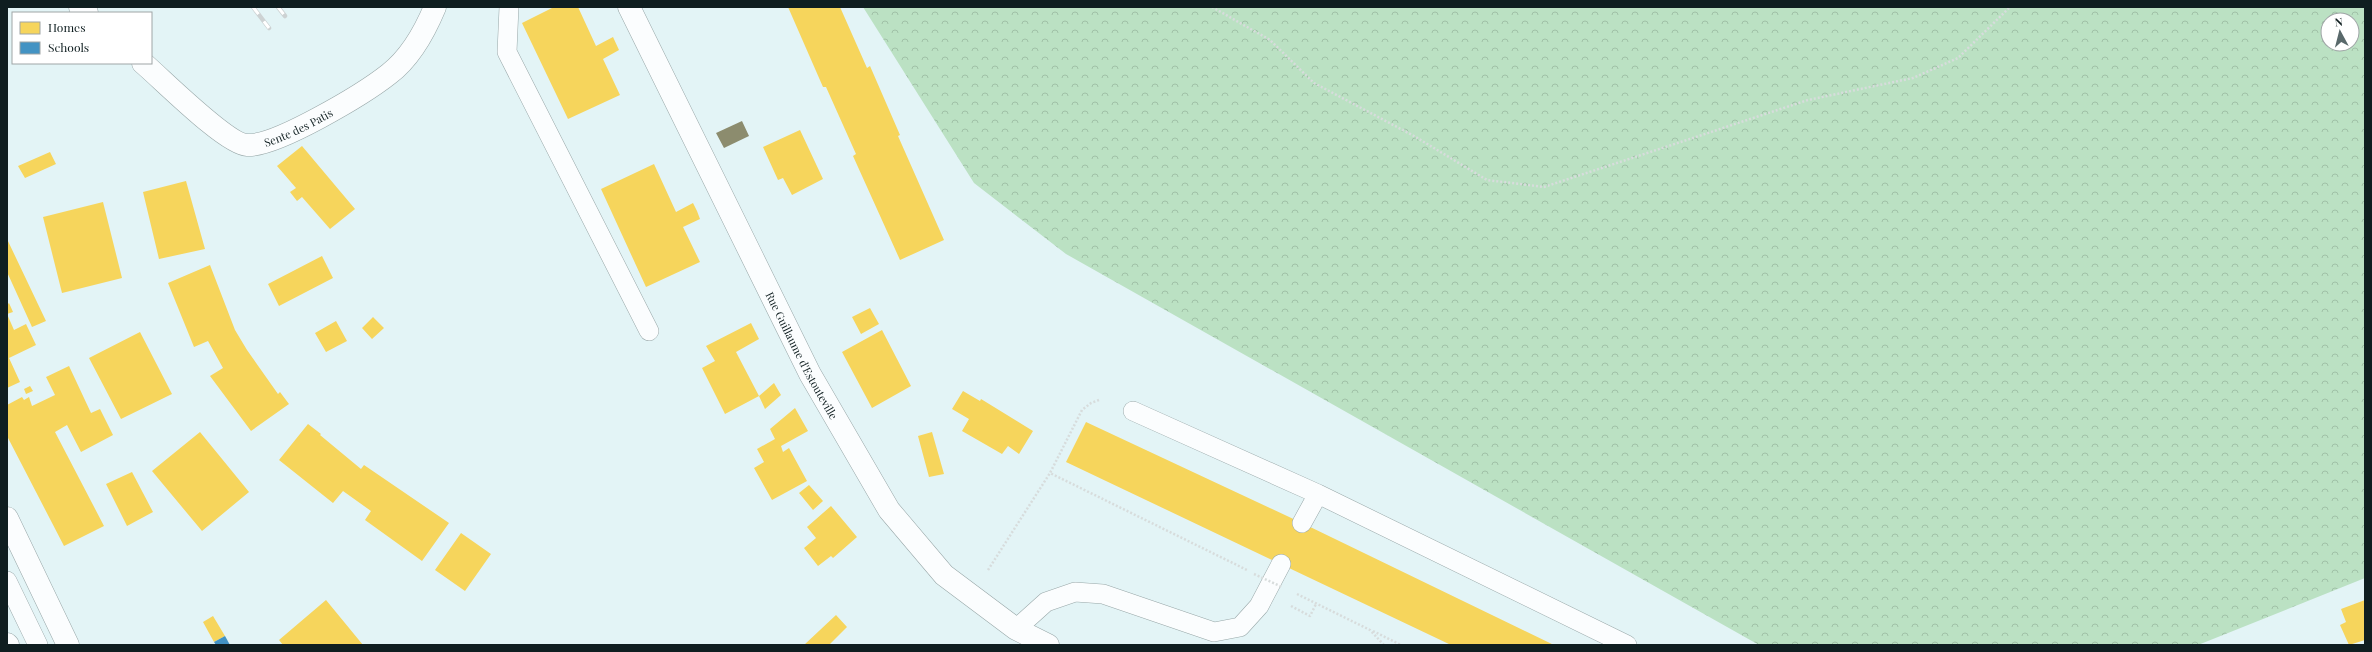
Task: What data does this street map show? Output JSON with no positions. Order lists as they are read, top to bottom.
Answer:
{
  "streets": {
    "street": ["Sente des Patis", "Rue Guillaume d'Estouteville"]
  },
  "legend": ["Homes", "Schools"],
  "north": "top"
}
